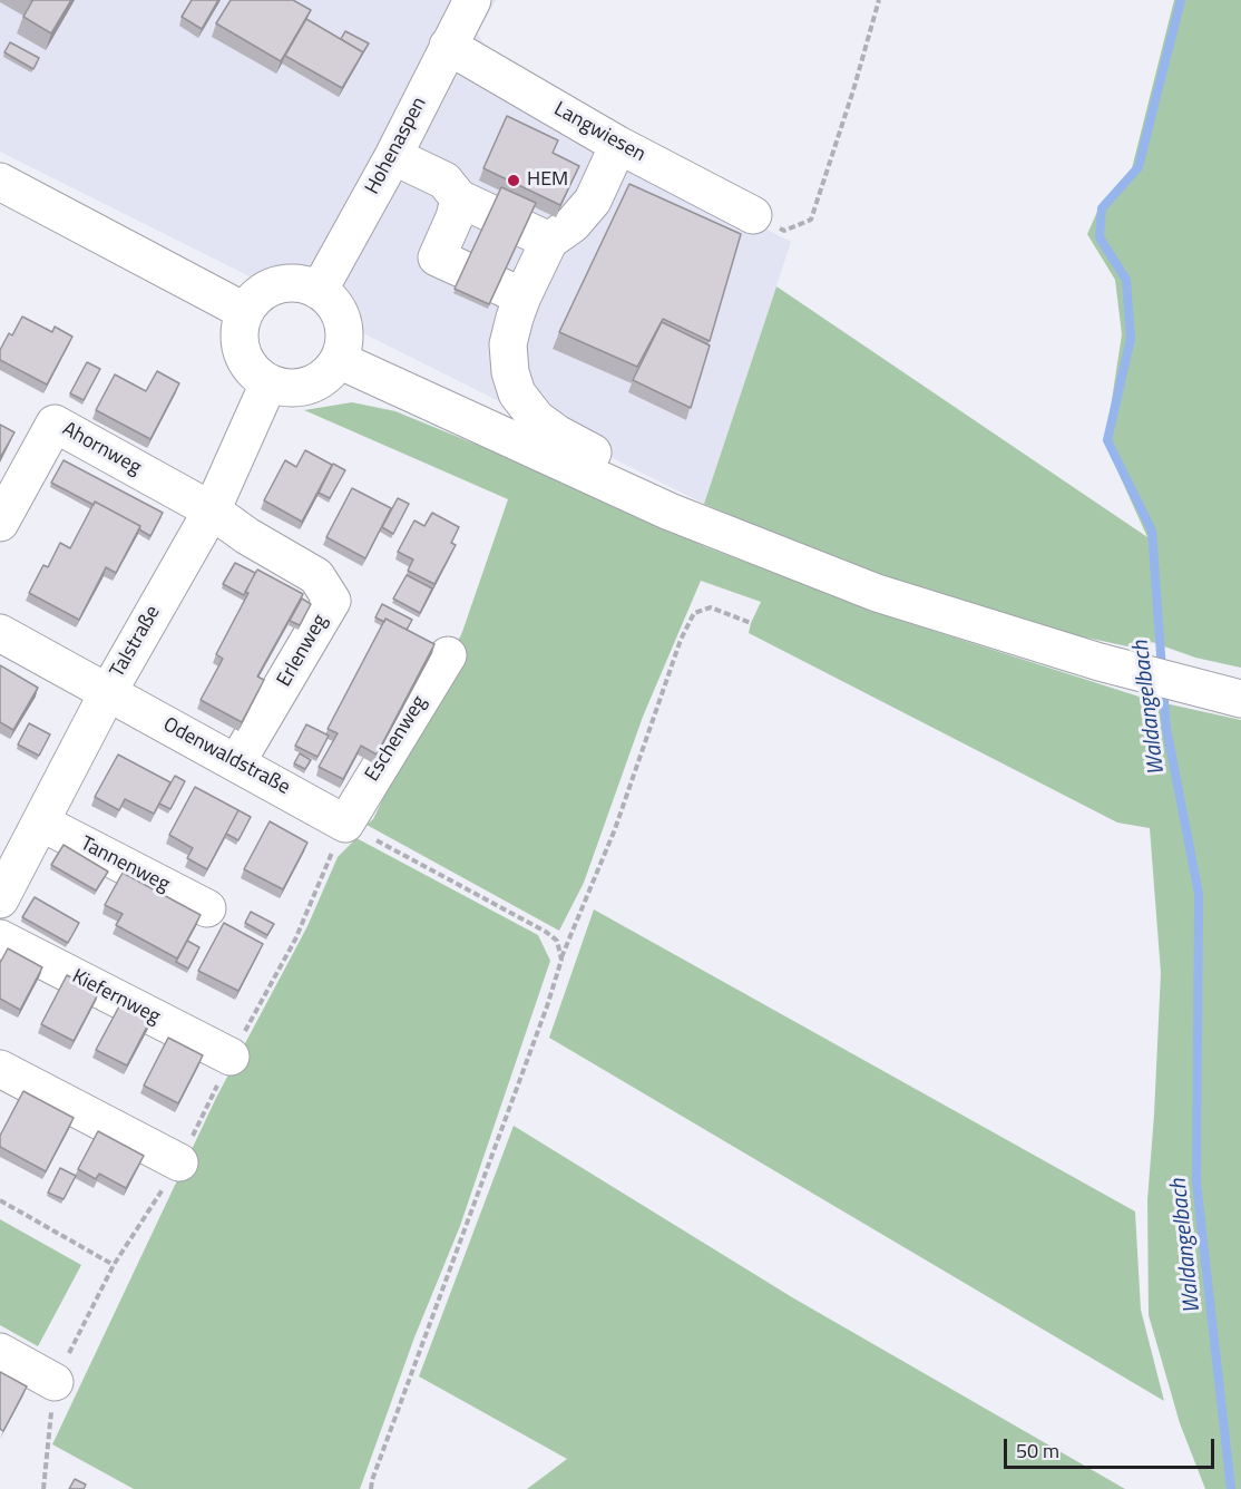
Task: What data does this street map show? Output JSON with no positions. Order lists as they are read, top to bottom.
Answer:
{
  "streets": {
    "street": [
      "Langwiesen",
      "Hohenaspen",
      "Ahornweg",
      "Talstraße",
      "Erlenweg",
      "Eschenweg",
      "Odenwaldstraße",
      "Tannenweg",
      "Kiefernweg"
    ]
  },
  "crossings": [
    ["Langwiesen", "Hohenaspen"],
    ["Hohenaspen", "Talstraße"],
    ["Ahornweg", "Talstraße"],
    ["Ahornweg", "Erlenweg"],
    ["Talstraße", "Erlenweg"],
    ["Talstraße", "Odenwaldstraße"],
    ["Talstraße", "Tannenweg"],
    ["Erlenweg", "Odenwaldstraße"],
    ["Eschenweg", "Odenwaldstraße"]
  ],
  "water": ["Waldangelbach"],
  "places": ["HEM"],
  "scale_bar": "50 m"
}
